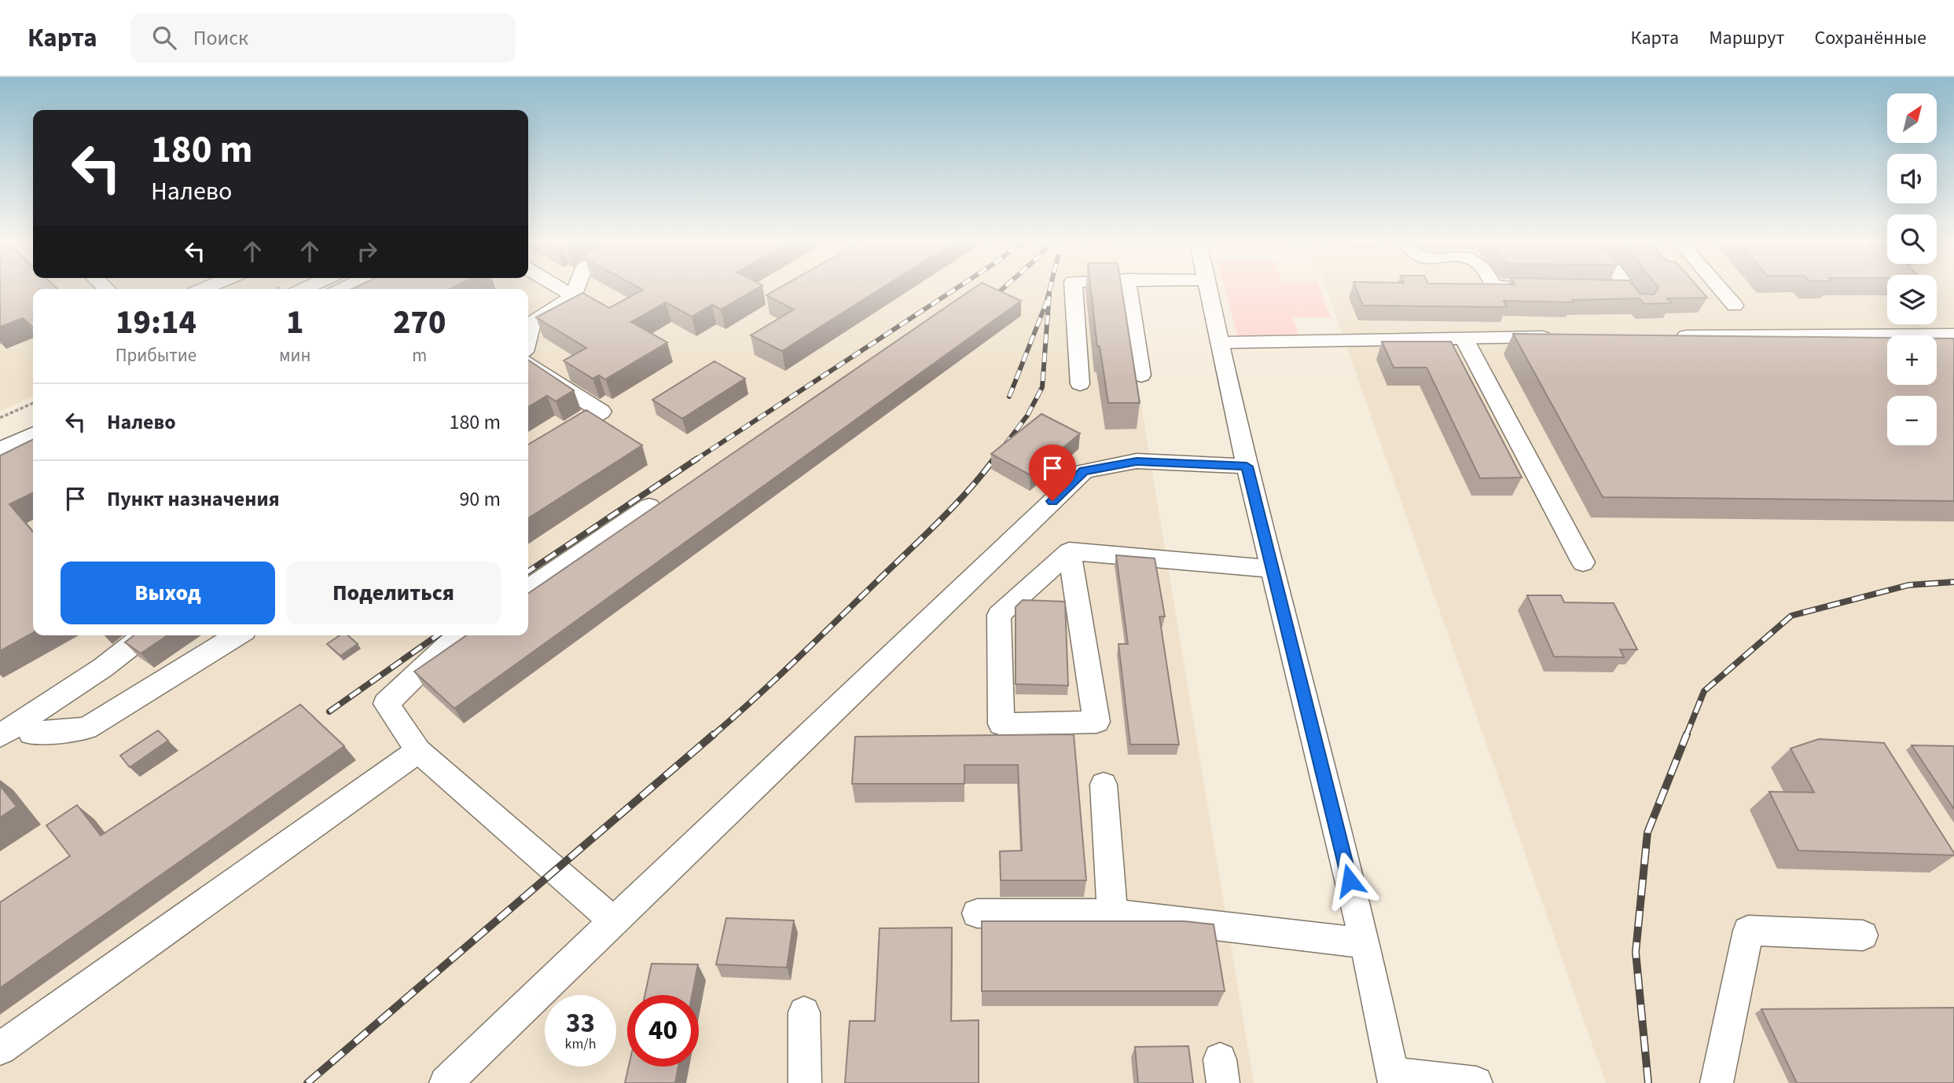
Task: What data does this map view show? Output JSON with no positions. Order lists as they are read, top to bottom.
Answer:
{
  "north": "top right",
  "page": {
    "header": "Карта",
    "search": "Поиск",
    "nav": ["Карта", "Маршрут", "Сохранённые"],
    "map_buttons": ["+", "−"],
    "turn": ["180 m", "Налево"],
    "eta": [
      "19:14",
      "Прибытие",
      "1",
      "мин",
      "270",
      "m"
    ],
    "list": [
      {
        "name": "Налево",
        "value": "180 m"
      },
      {
        "name": "Пункт назначения",
        "value": "90 m"
      }
    ],
    "buttons": ["Выход", "Поделиться"],
    "speed": "33 km/h",
    "limit": "40"
  }
}
